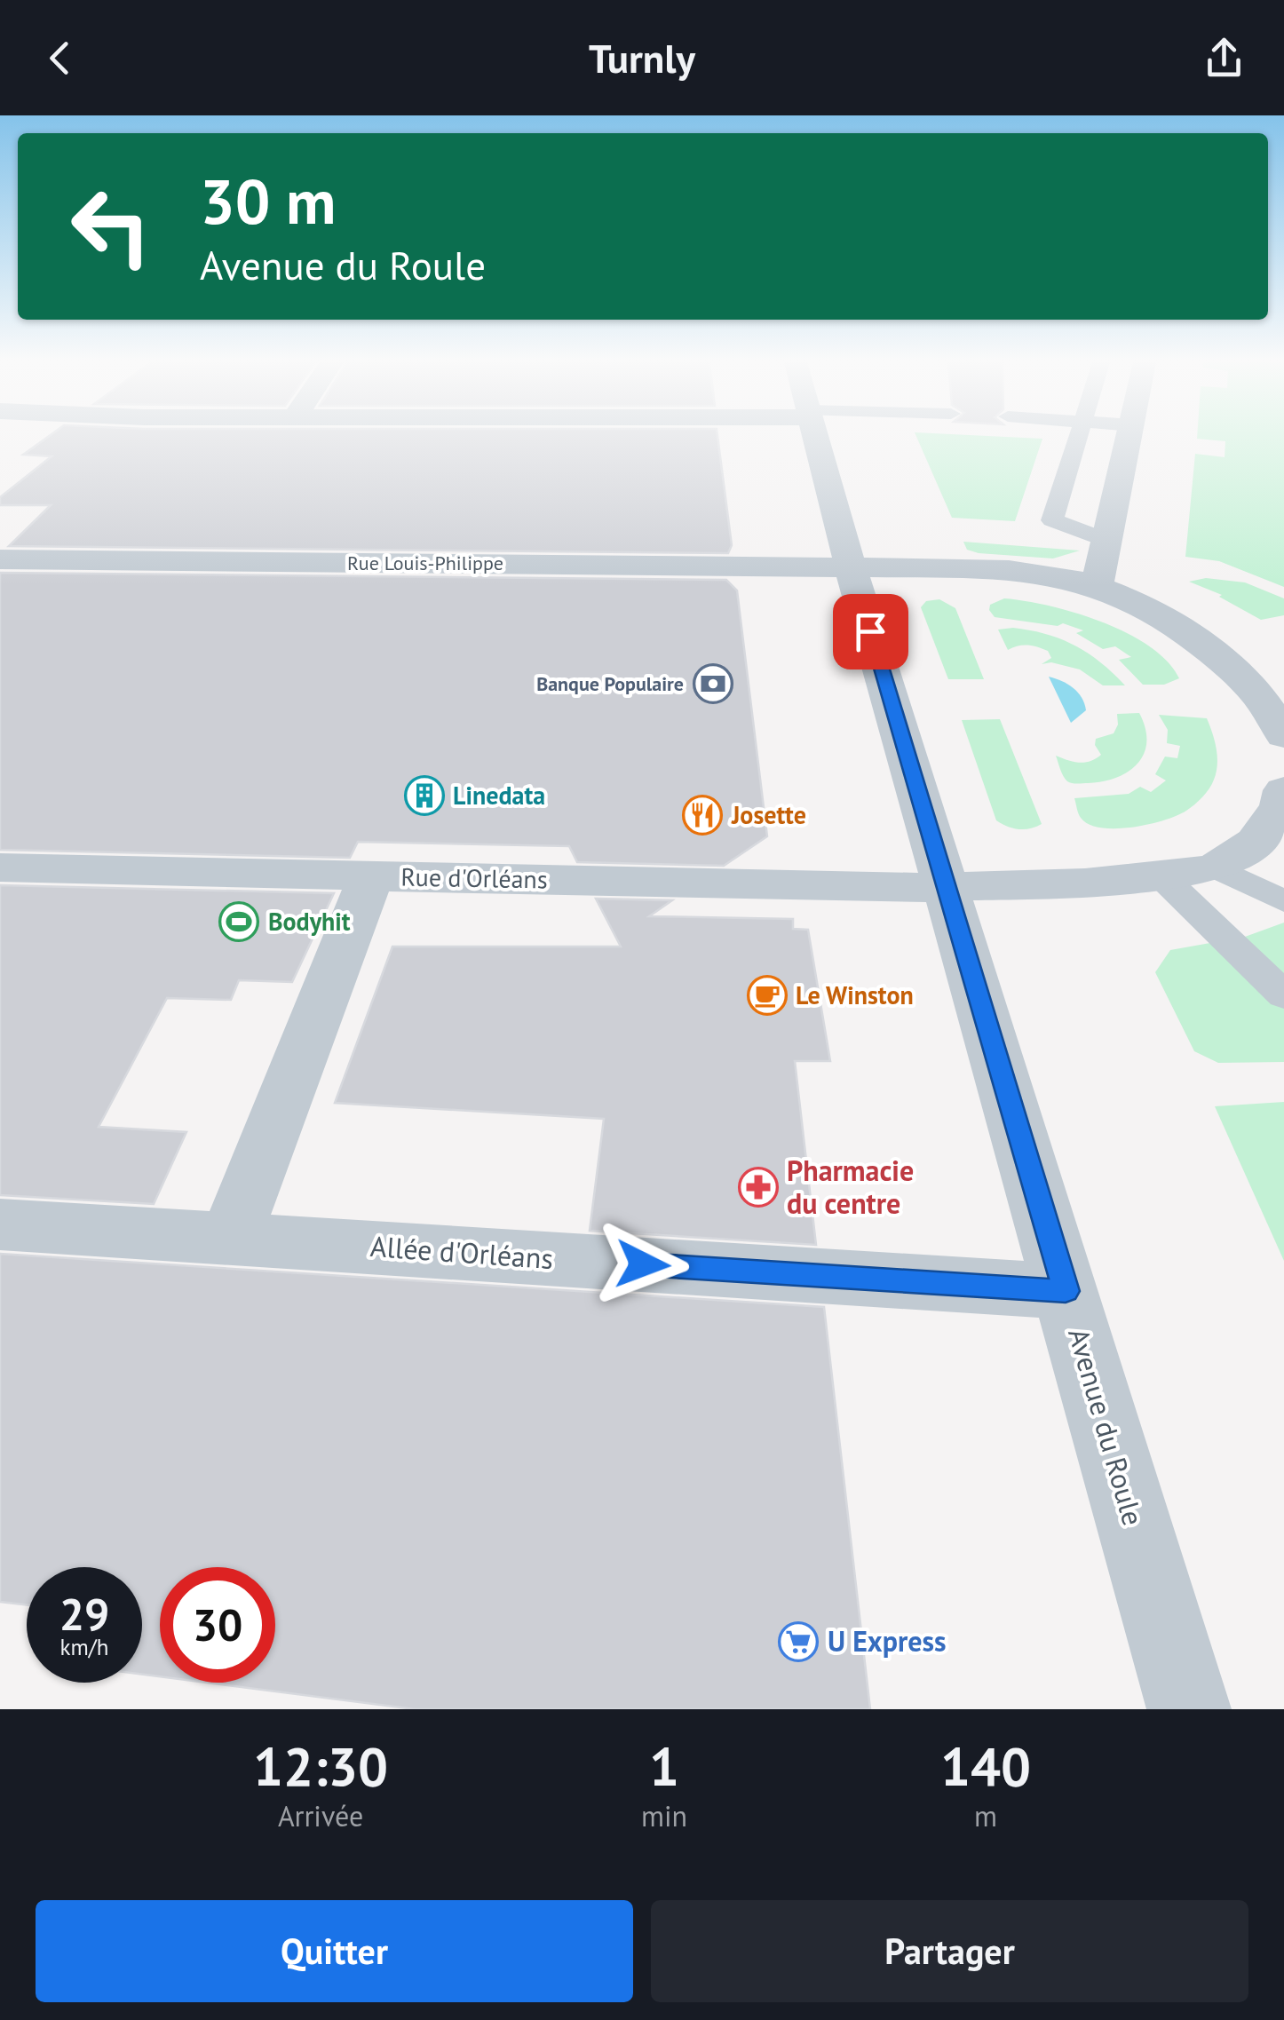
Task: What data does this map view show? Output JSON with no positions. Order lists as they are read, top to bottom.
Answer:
{
  "streets": {
    "street": [
      "Rue Louis-Philippe",
      "Rue d'Orléans",
      "Allée d'Orléans",
      "Avenue du Roule"
    ]
  },
  "crossings": [
    ["Rue Louis-Philippe", "Avenue du Roule"],
    ["Rue d'Orléans", "Avenue du Roule"],
    ["Allée d'Orléans", "Avenue du Roule"]
  ],
  "places": {
    "bank": ["Banque Populaire"],
    "building": ["Linedata"],
    "restaurant": ["Josette"],
    "sports": ["Bodyhit"],
    "cafe": ["Le Winston"],
    "pharmacy": ["Pharmacie du centre"],
    "supermarket": ["U Express"]
  },
  "page": {
    "header": "Turnly",
    "turn": ["30 m", "Avenue du Roule"],
    "speed": "29 km/h",
    "limit": "30",
    "eta": [
      "12:30",
      "Arrivée",
      "1",
      "min",
      "140",
      "m"
    ],
    "buttons": ["Quitter", "Partager"]
  }
}
